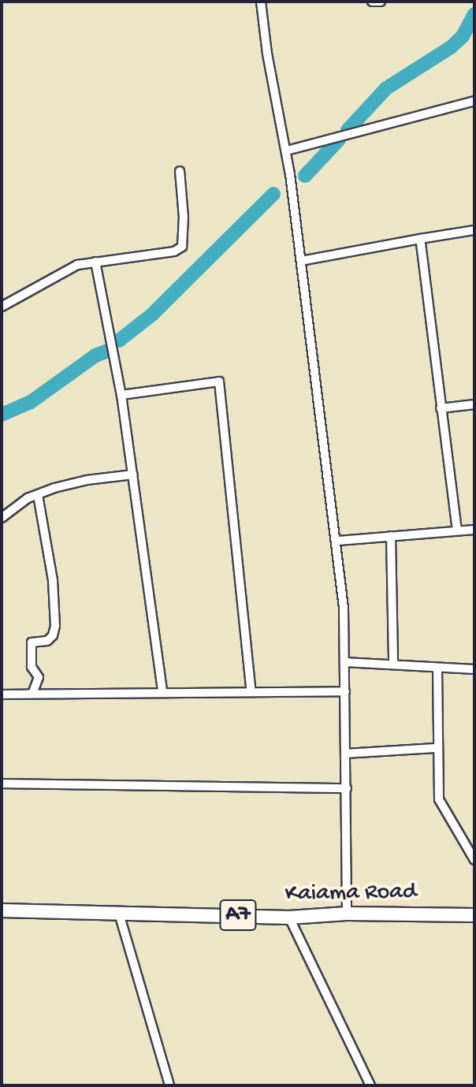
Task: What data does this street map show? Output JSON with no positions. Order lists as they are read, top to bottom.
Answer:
{
  "streets": {
    "highway": ["Kaiama Road", "A7"]
  }
}
